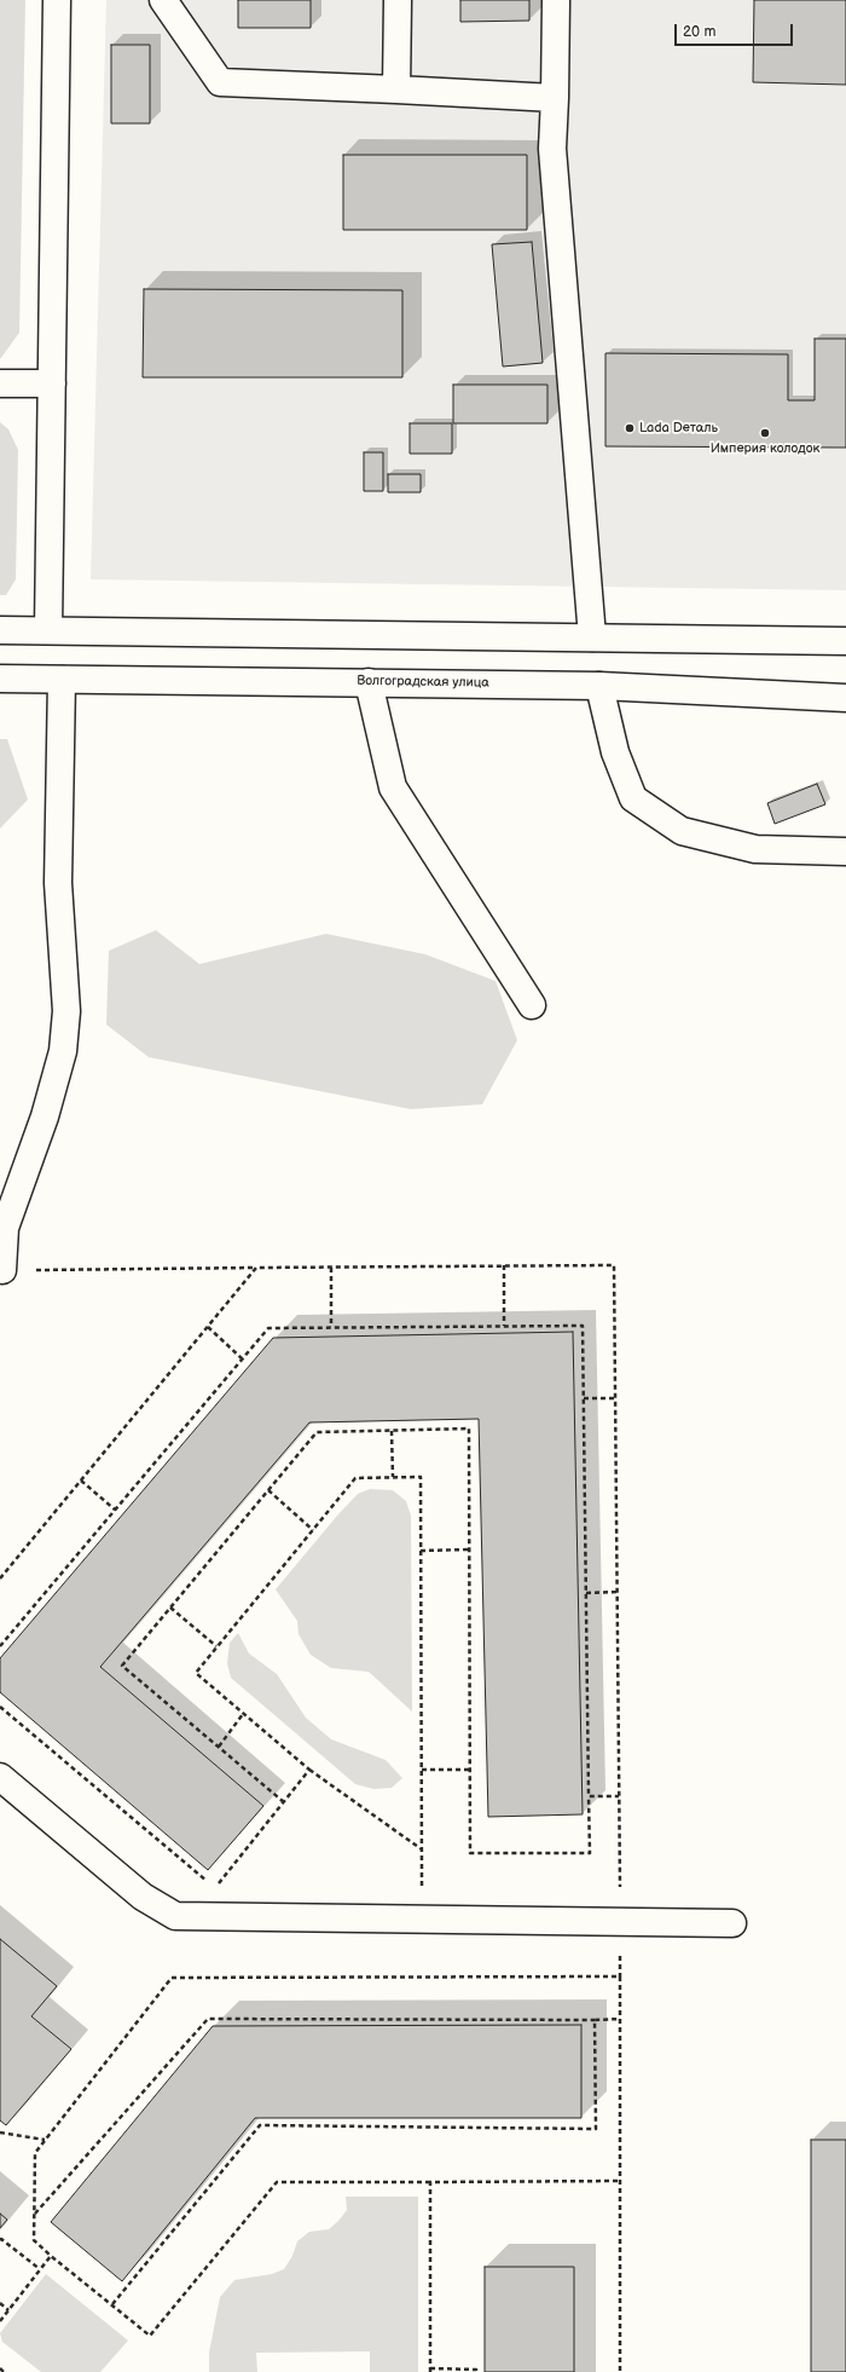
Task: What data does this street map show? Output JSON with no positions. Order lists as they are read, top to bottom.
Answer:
{
  "streets": {
    "main road": ["Волгоградская улица"]
  },
  "places": ["Lada Dеталь", "Империя колодок"],
  "scale_bar": "20 m"
}
